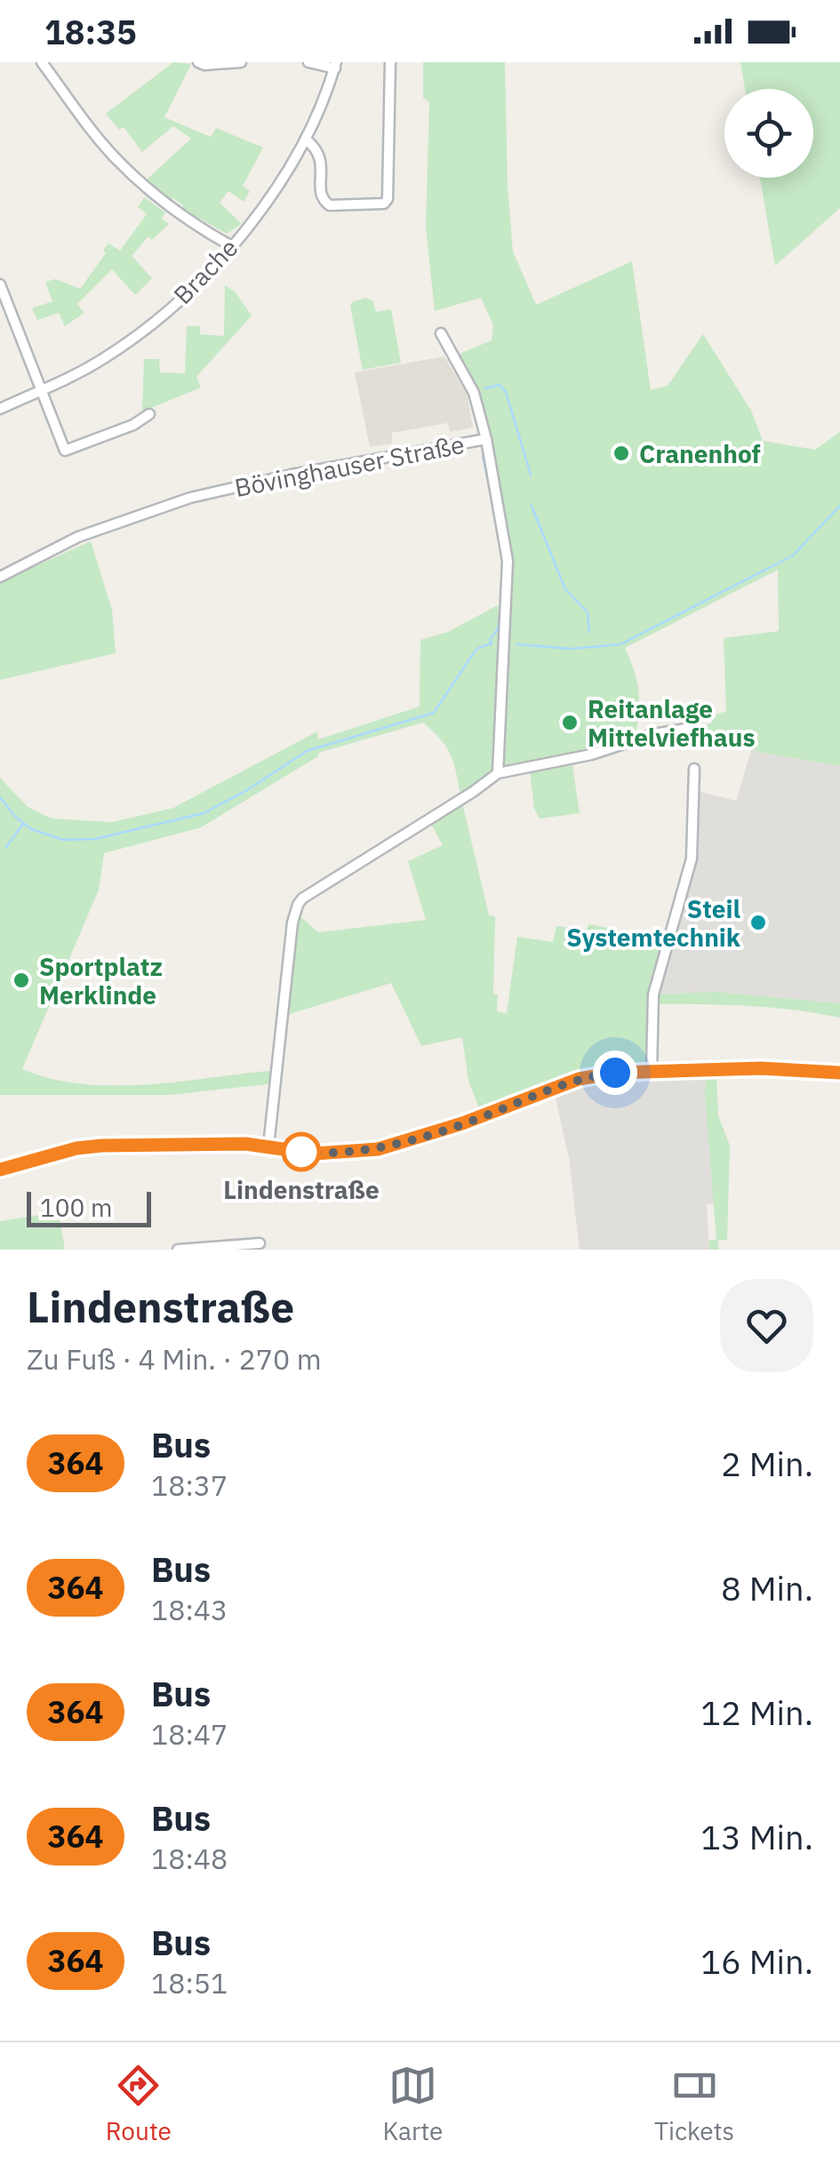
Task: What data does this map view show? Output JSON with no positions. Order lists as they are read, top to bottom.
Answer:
{
  "streets": {
    "street": ["Brache", "Bövinghauser Straße"]
  },
  "places": [
    "Cranenhof",
    "Reitanlage Mittelviefhaus",
    "Steil Systemtechnik",
    "Sportplatz Merklinde",
    "Lindenstraße"
  ],
  "lines": ["bus line 364"],
  "scale_bar": "100 m",
  "page": {
    "status": "18:35",
    "scale": "100 m",
    "heading": ["Lindenstraße", "Zu Fuß · 4 Min. · 270 m"],
    "list": [
      {
        "mark": "364",
        "name": "Bus",
        "note": "18:37",
        "value": "2 Min."
      },
      {
        "mark": "364",
        "name": "Bus",
        "note": "18:43",
        "value": "8 Min."
      },
      {
        "mark": "364",
        "name": "Bus",
        "note": "18:47",
        "value": "12 Min."
      },
      {
        "mark": "364",
        "name": "Bus",
        "note": "18:48",
        "value": "13 Min."
      },
      {
        "mark": "364",
        "name": "Bus",
        "note": "18:51",
        "value": "16 Min."
      }
    ],
    "tabs": ["Route", "Karte", "Tickets"]
  }
}
